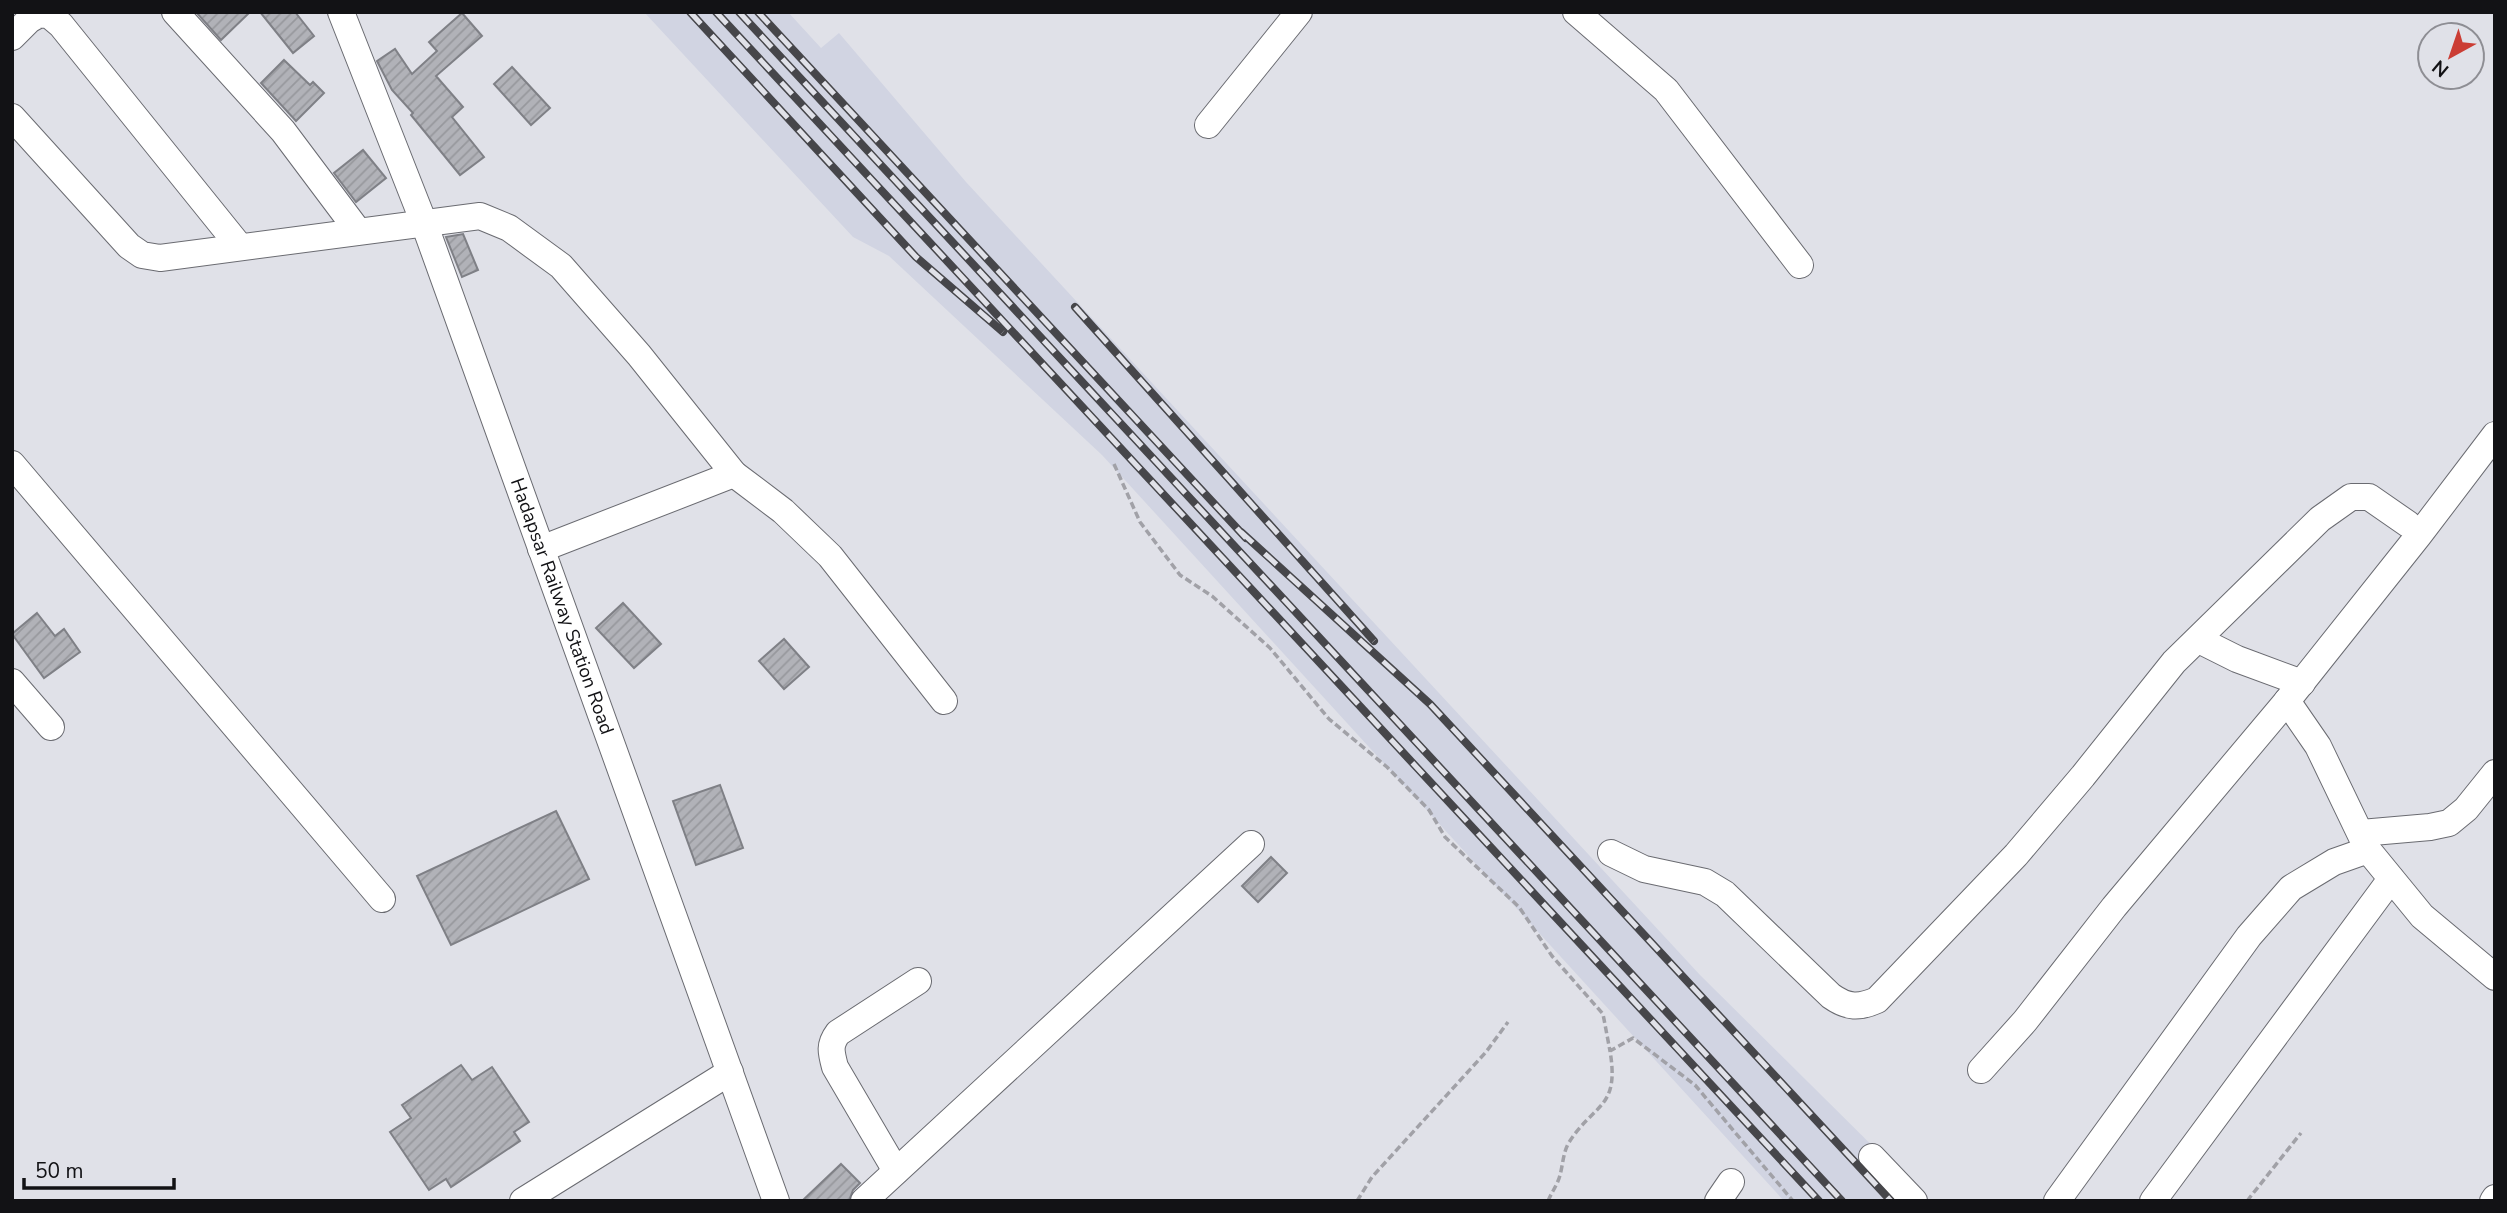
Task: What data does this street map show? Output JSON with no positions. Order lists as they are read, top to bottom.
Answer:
{
  "streets": {
    "street": ["Hadapsar Railway Station Road"]
  },
  "scale_bar": "50 m",
  "north": "bottom left"
}
